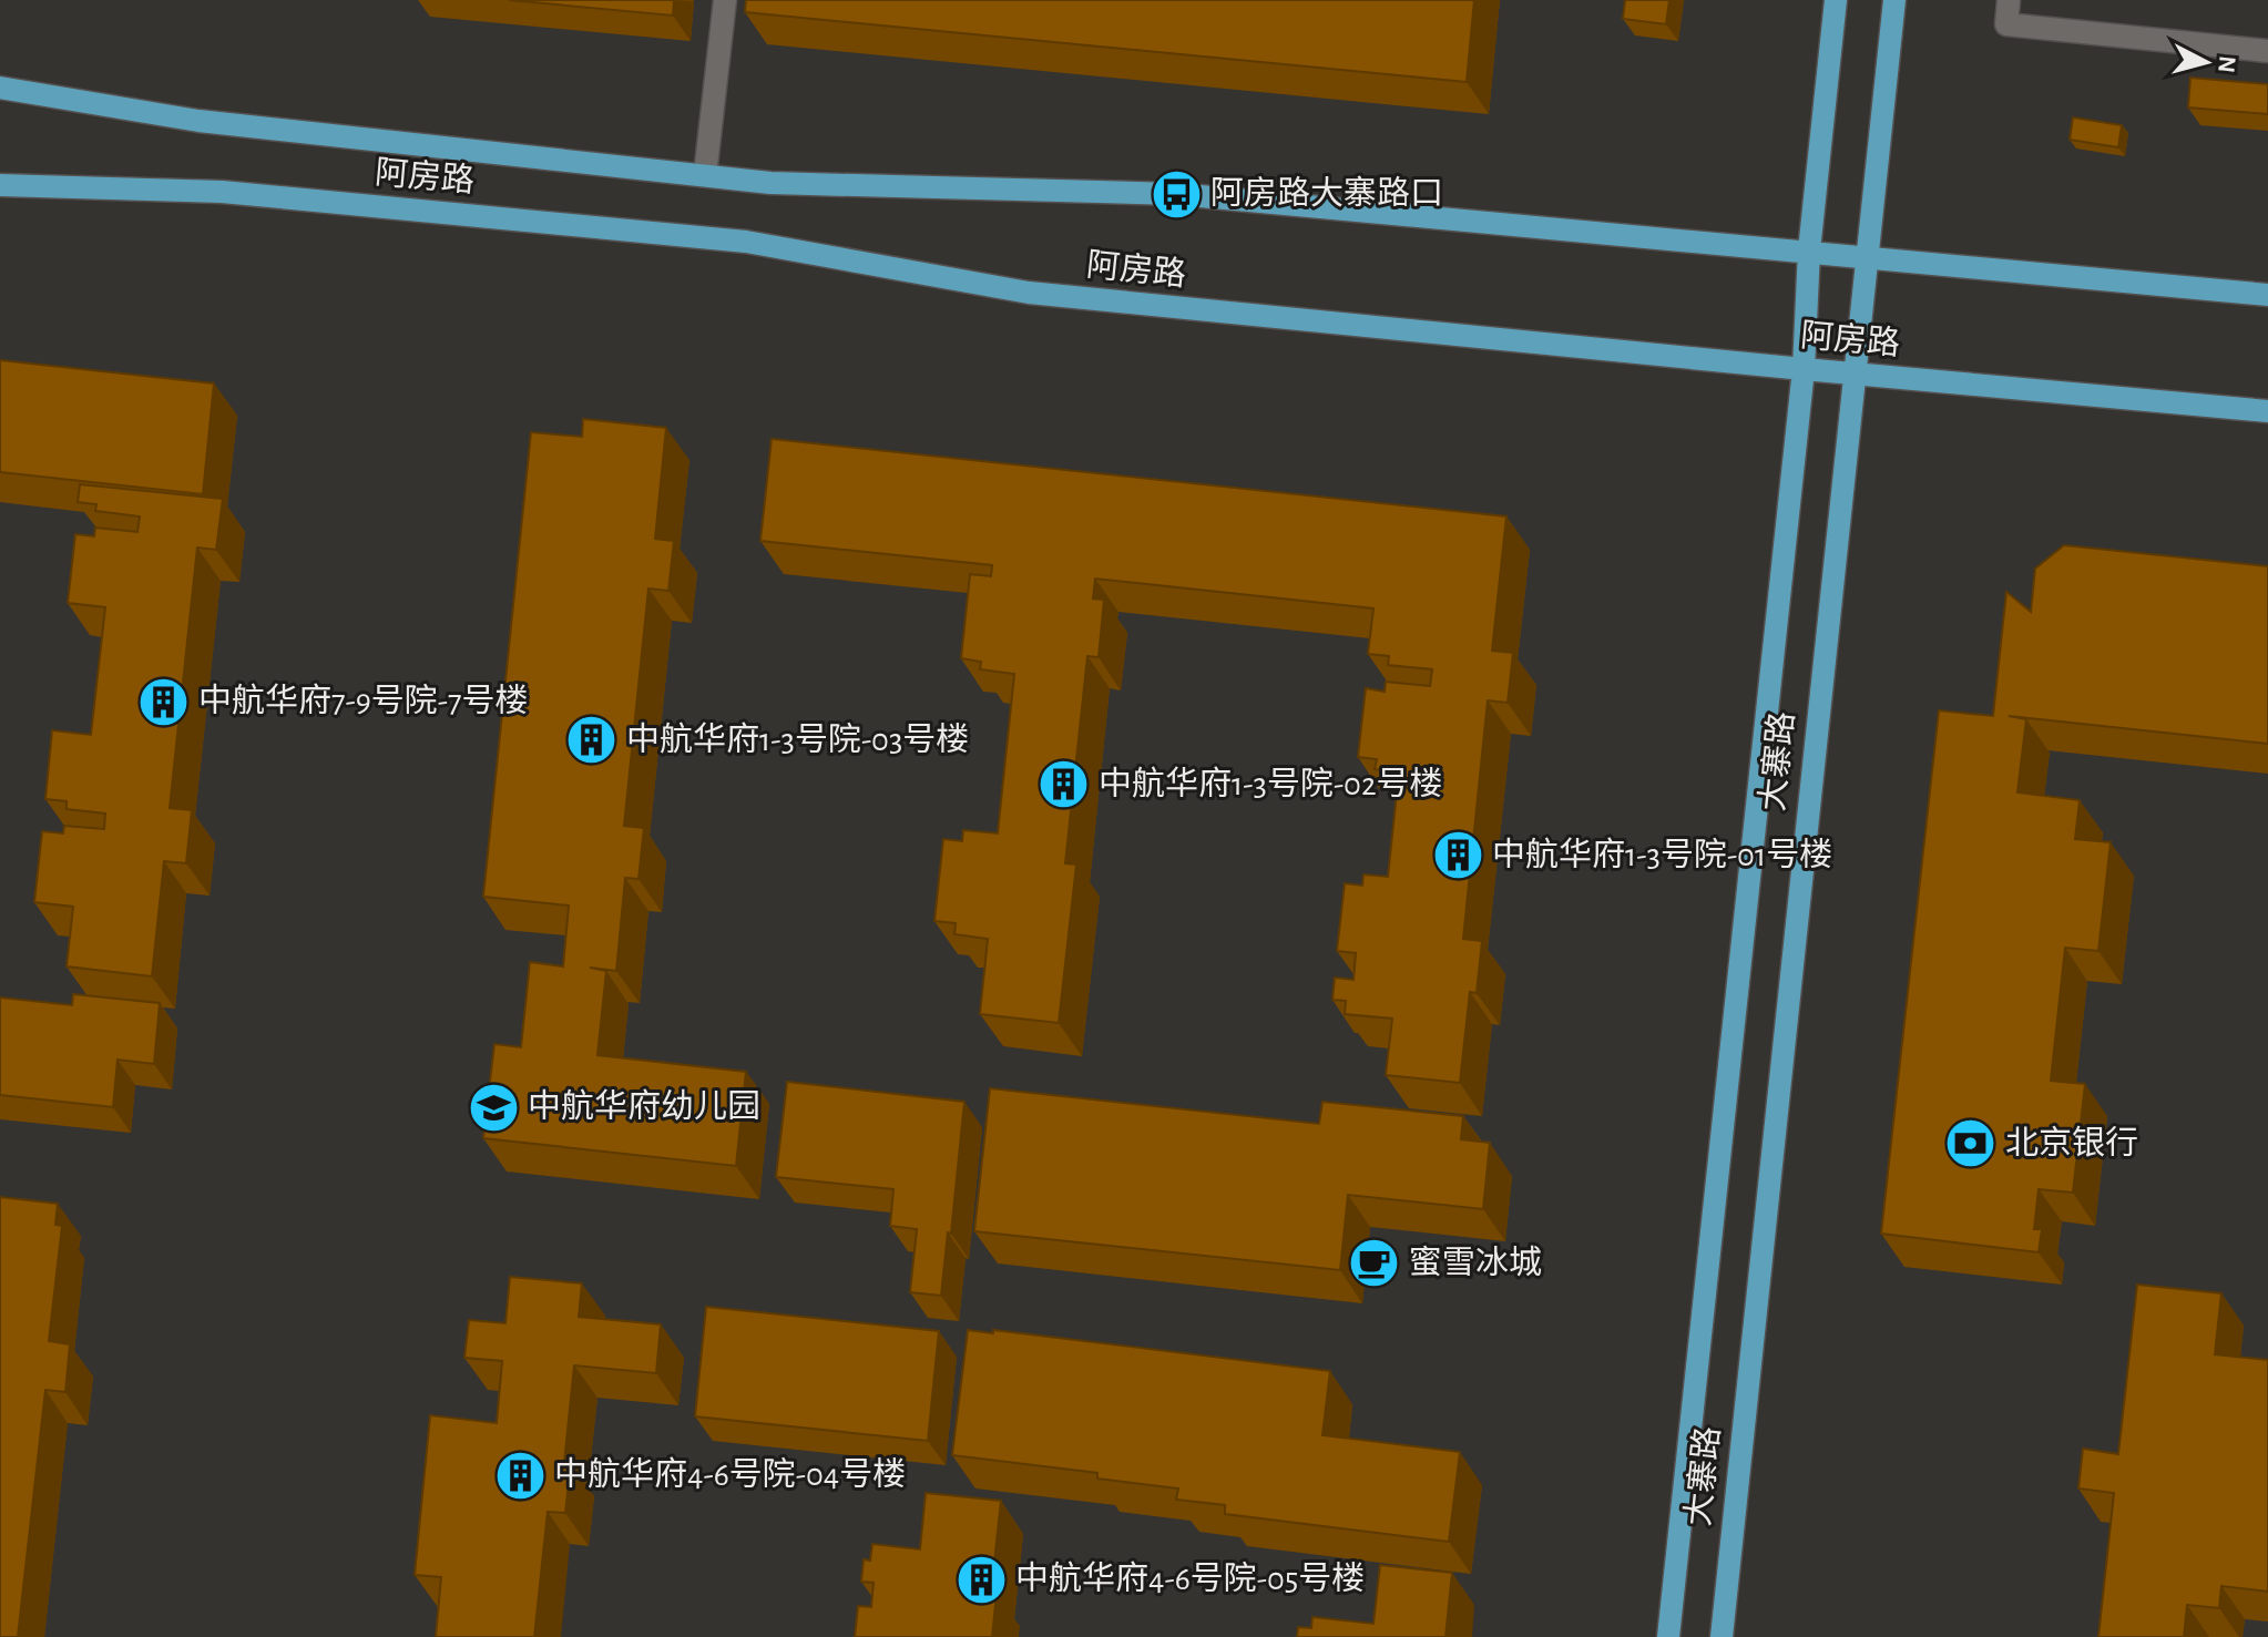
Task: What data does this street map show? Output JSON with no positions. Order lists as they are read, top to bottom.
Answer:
{
  "streets": {
    "main road": ["阿房路", "大寨路"]
  },
  "crossings": [
    ["阿房路", "大寨路"]
  ],
  "places": {
    "bus stop": ["阿房路大寨路口"],
    "building": [
      "中航华府7-9号院-7号楼",
      "中航华府1-3号院-03号楼",
      "中航华府1-3号院-02号楼",
      "中航华府1-3号院-01号楼",
      "中航华府4-6号院-04号楼",
      "中航华府4-6号院-05号楼"
    ],
    "school or university": ["中航华府幼儿园"],
    "bank": ["北京银行"],
    "cafe": ["蜜雪冰城"]
  },
  "north": "right"
}
